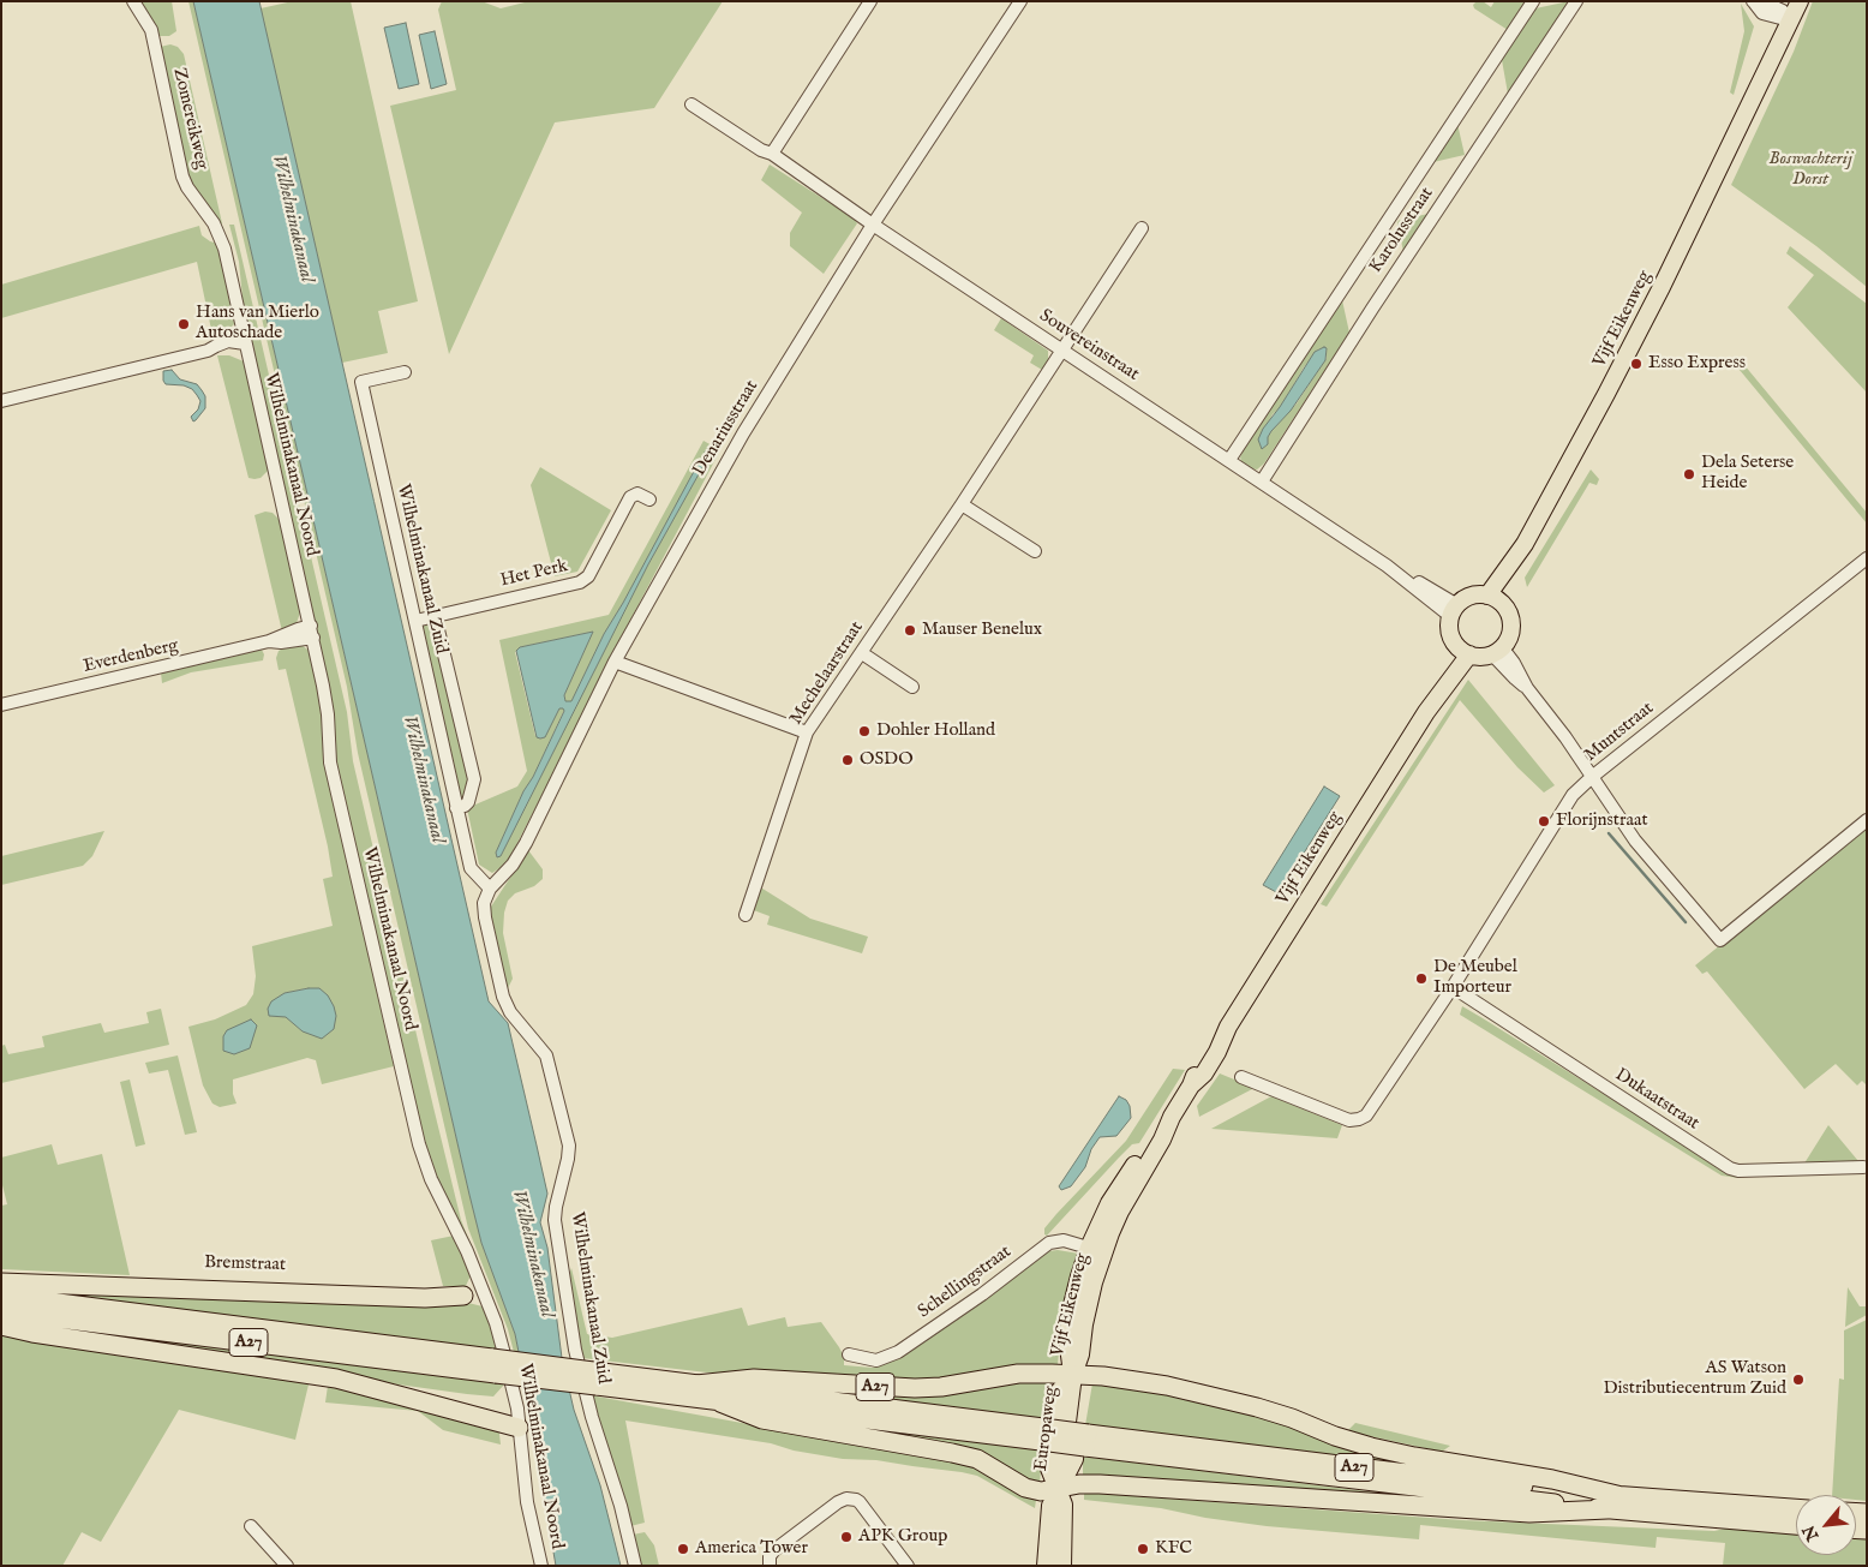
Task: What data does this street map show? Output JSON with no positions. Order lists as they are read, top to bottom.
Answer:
{
  "streets": {
    "highway": ["A27"],
    "main road": ["Vijf Eikenweg", "Europaweg"],
    "street": [
      "Zomereikweg",
      "Karolusstraat",
      "Souvereinstraat",
      "Denariusstraat",
      "Wilhelminakanaal Noord",
      "Wilhelminakanaal Zuid",
      "Het Perk",
      "Everdenberg",
      "Mechelaarstraat",
      "Muntstraat",
      "Dukaatstraat",
      "Bremstraat",
      "Schellingstraat"
    ]
  },
  "crossings": [
    ["Zomereikweg", "Wilhelminakanaal Noord"],
    ["Karolusstraat", "Souvereinstraat"],
    ["Vijf Eikenweg", "Souvereinstraat"],
    ["Vijf Eikenweg", "Schellingstraat"],
    ["Vijf Eikenweg", "A27"],
    ["Vijf Eikenweg", "Europaweg"],
    ["Souvereinstraat", "Denariusstraat"],
    ["Souvereinstraat", "Mechelaarstraat"],
    ["Denariusstraat", "Wilhelminakanaal Zuid"],
    ["Wilhelminakanaal Noord", "Everdenberg"],
    ["Wilhelminakanaal Noord", "A27"],
    ["Wilhelminakanaal Zuid", "Het Perk"],
    ["A27", "Europaweg"]
  ],
  "water": ["Wilhelminakanaal"],
  "parks": ["Boswachterij Dorst"],
  "places": [
    "Hans van Mierlo Autoschade",
    "Esso Express",
    "Dela Seterse Heide",
    "Mauser Benelux",
    "Dohler Holland",
    "OSDO",
    "Florijnstraat",
    "De Meubel Importeur",
    "AS Watson Distributiecentrum Zuid",
    "APK Group",
    "America Tower",
    "KFC"
  ],
  "north": "bottom left"
}
